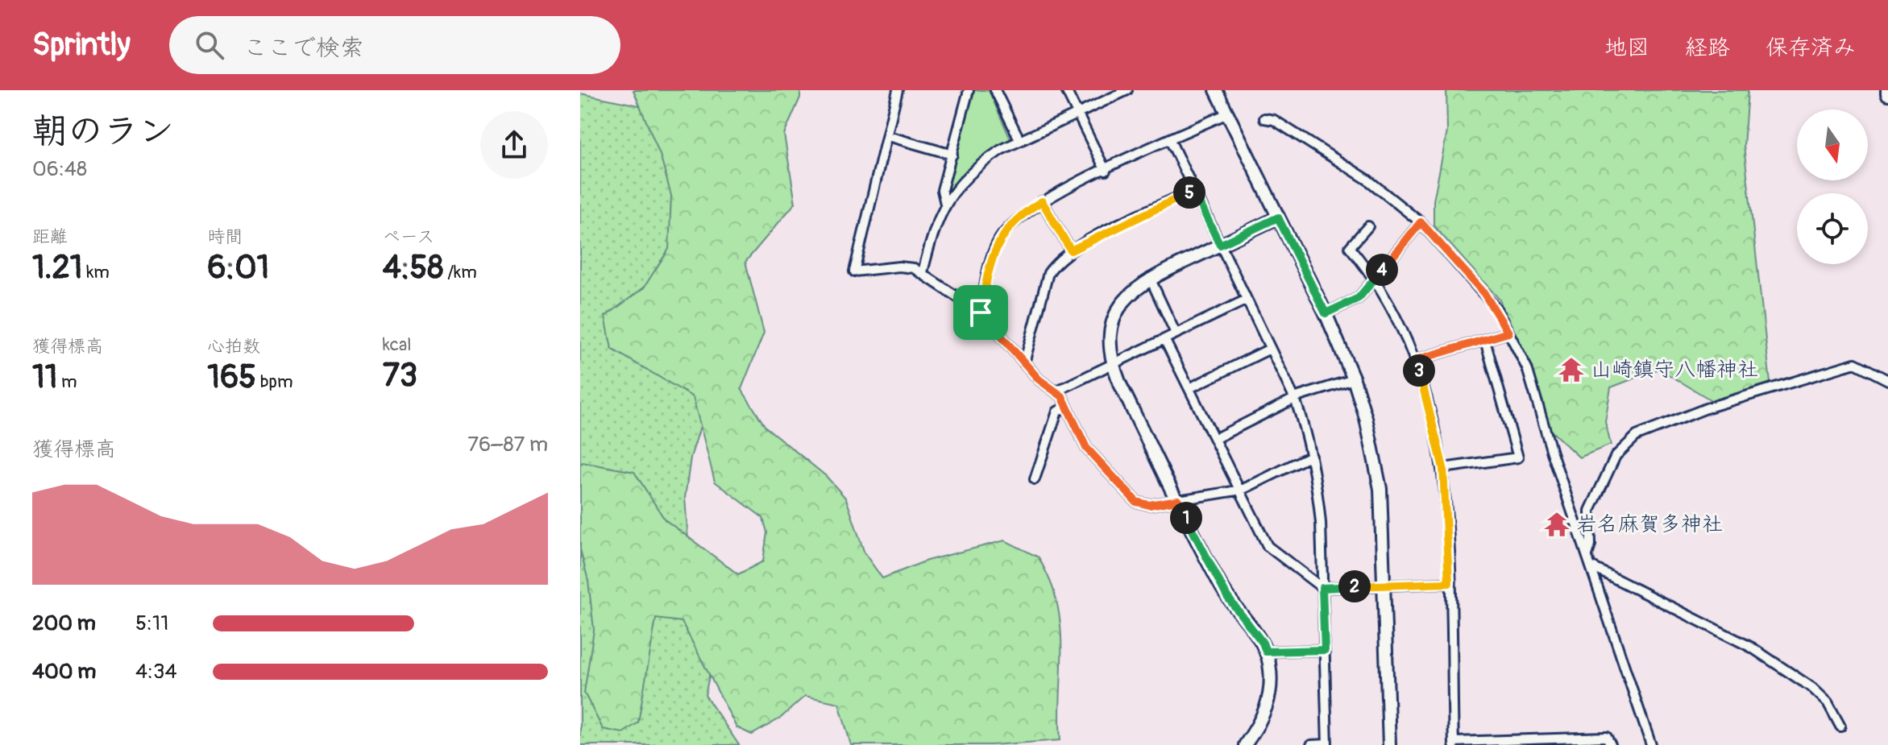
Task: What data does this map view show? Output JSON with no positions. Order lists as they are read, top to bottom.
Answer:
{
  "places": {
    "temple": ["山崎鎮守八幡神社", "岩名麻賀多神社"]
  },
  "north": "bottom",
  "page": {
    "header": "Sprintly",
    "search": "ここで検索",
    "nav": ["地図", "経路", "保存済み"],
    "heading": ["朝のラン", "06:48"],
    "pins": [
      "5",
      "4",
      "3",
      "1",
      "2"
    ],
    "stats": [
      ["距離", "1.21 km"],
      ["時間", "6:01"],
      ["ペース", "4:58 /km"],
      ["獲得標高", "11 m"],
      ["心拍数", "165 bpm"],
      ["kcal", "73"]
    ],
    "chart": ["獲得標高", "76–87 m"],
    "list": [
      {
        "name": "200 m",
        "note": "5:11"
      },
      {
        "name": "400 m",
        "note": "4:34"
      }
    ]
  }
}
